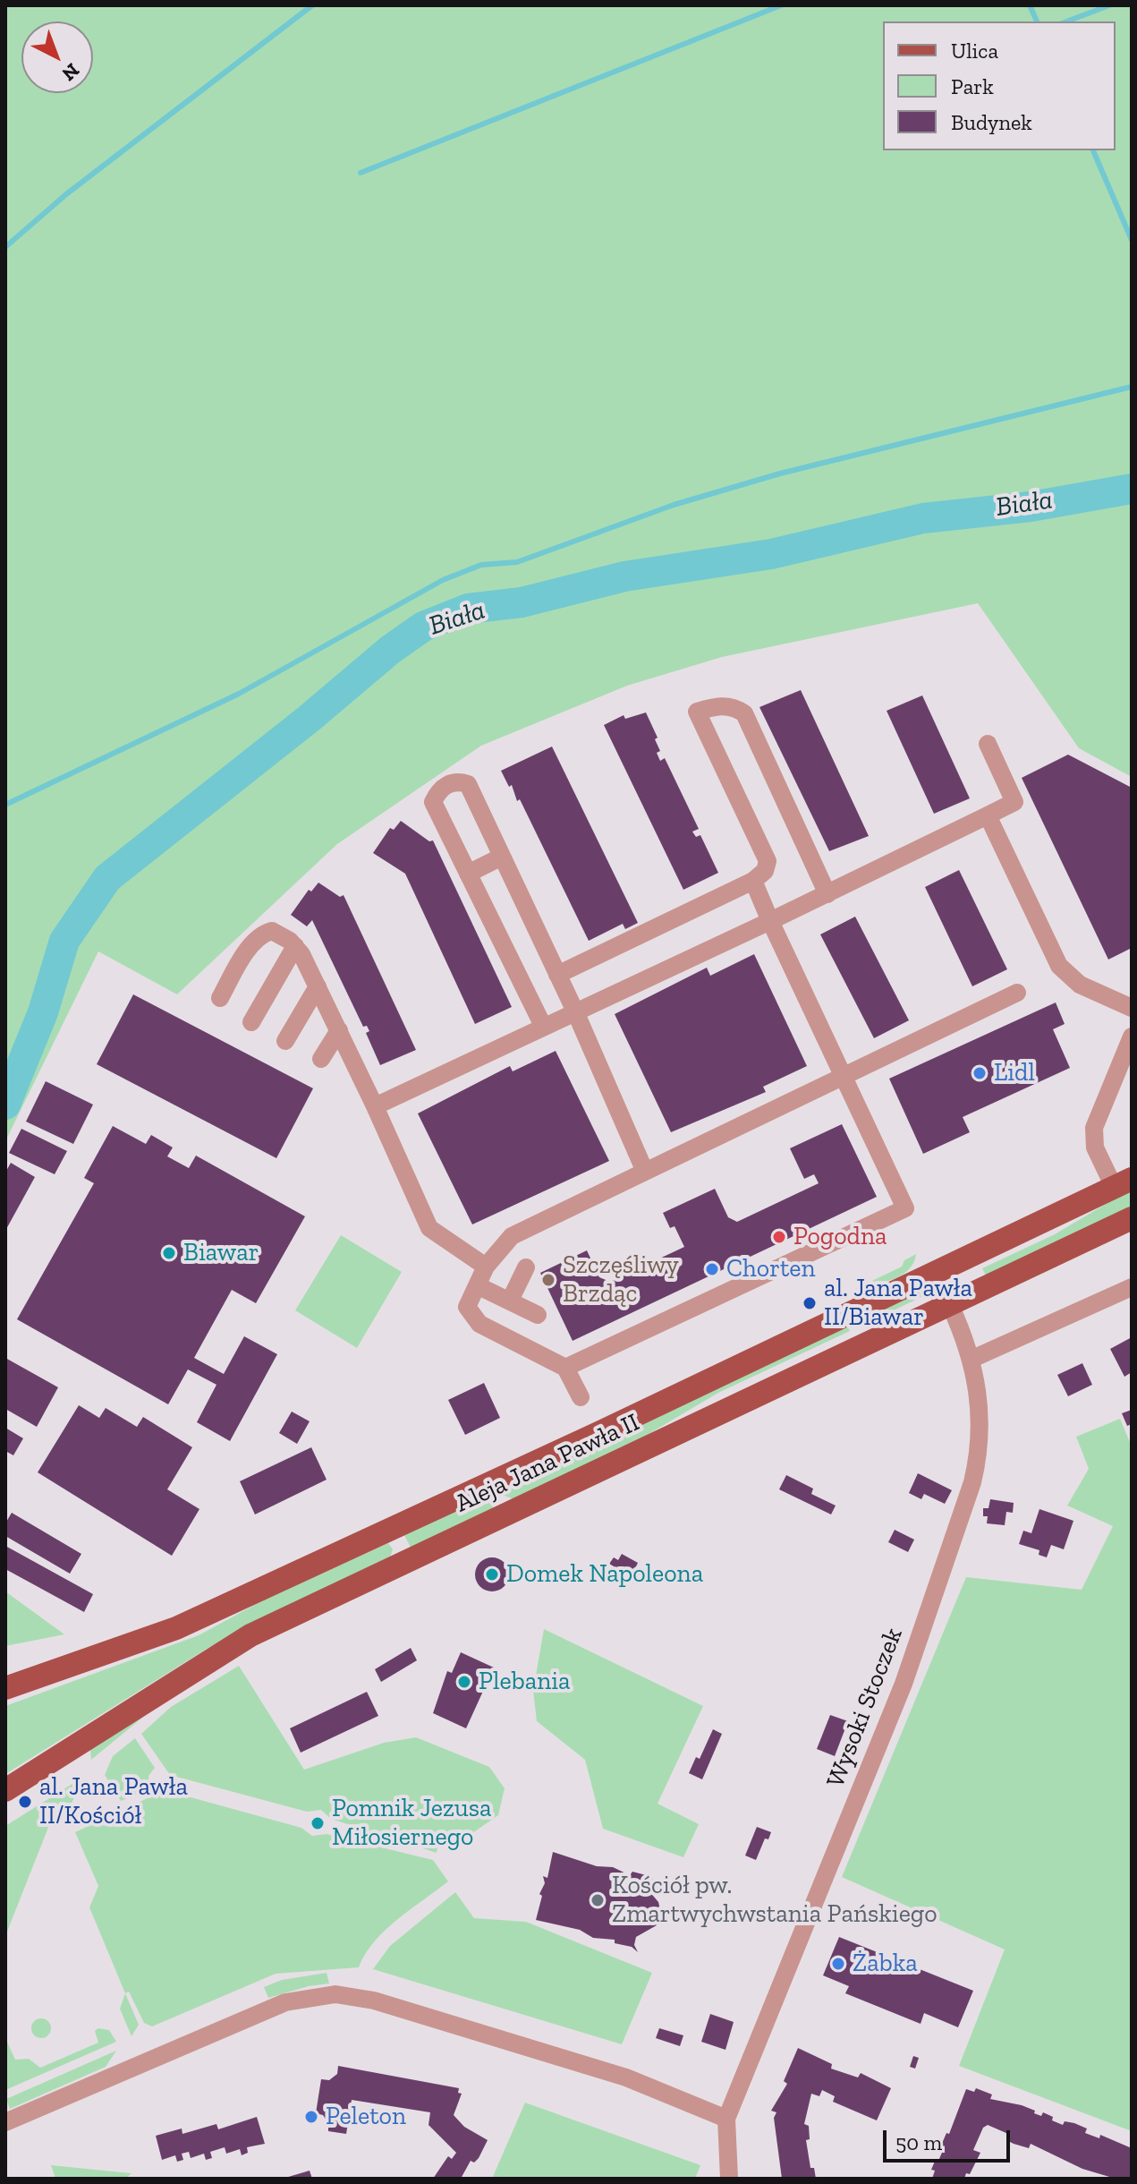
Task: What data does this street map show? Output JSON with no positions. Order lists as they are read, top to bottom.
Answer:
{
  "streets": {
    "main road": ["Aleja Jana Pawła II"],
    "street": ["Wysoki Stoczek"]
  },
  "crossings": [
    ["Aleja Jana Pawła II", "Wysoki Stoczek"]
  ],
  "water": ["Biała"],
  "places": [
    "Lidl",
    "Pogodna",
    "Biawar",
    "Chorten",
    "Szczęśliwy Brzdąc",
    "al. Jana Pawła II/Biawar",
    "Domek Napoleona",
    "Plebania",
    "al. Jana Pawła II/Kościół",
    "Pomnik Jezusa Miłosiernego",
    "Kościół pw. Zmartwychwstania Pańskiego",
    "Żabka",
    "Peleton"
  ],
  "legend": ["Ulica", "Park", "Budynek"],
  "scale_bar": "50 m",
  "north": "bottom right"
}
